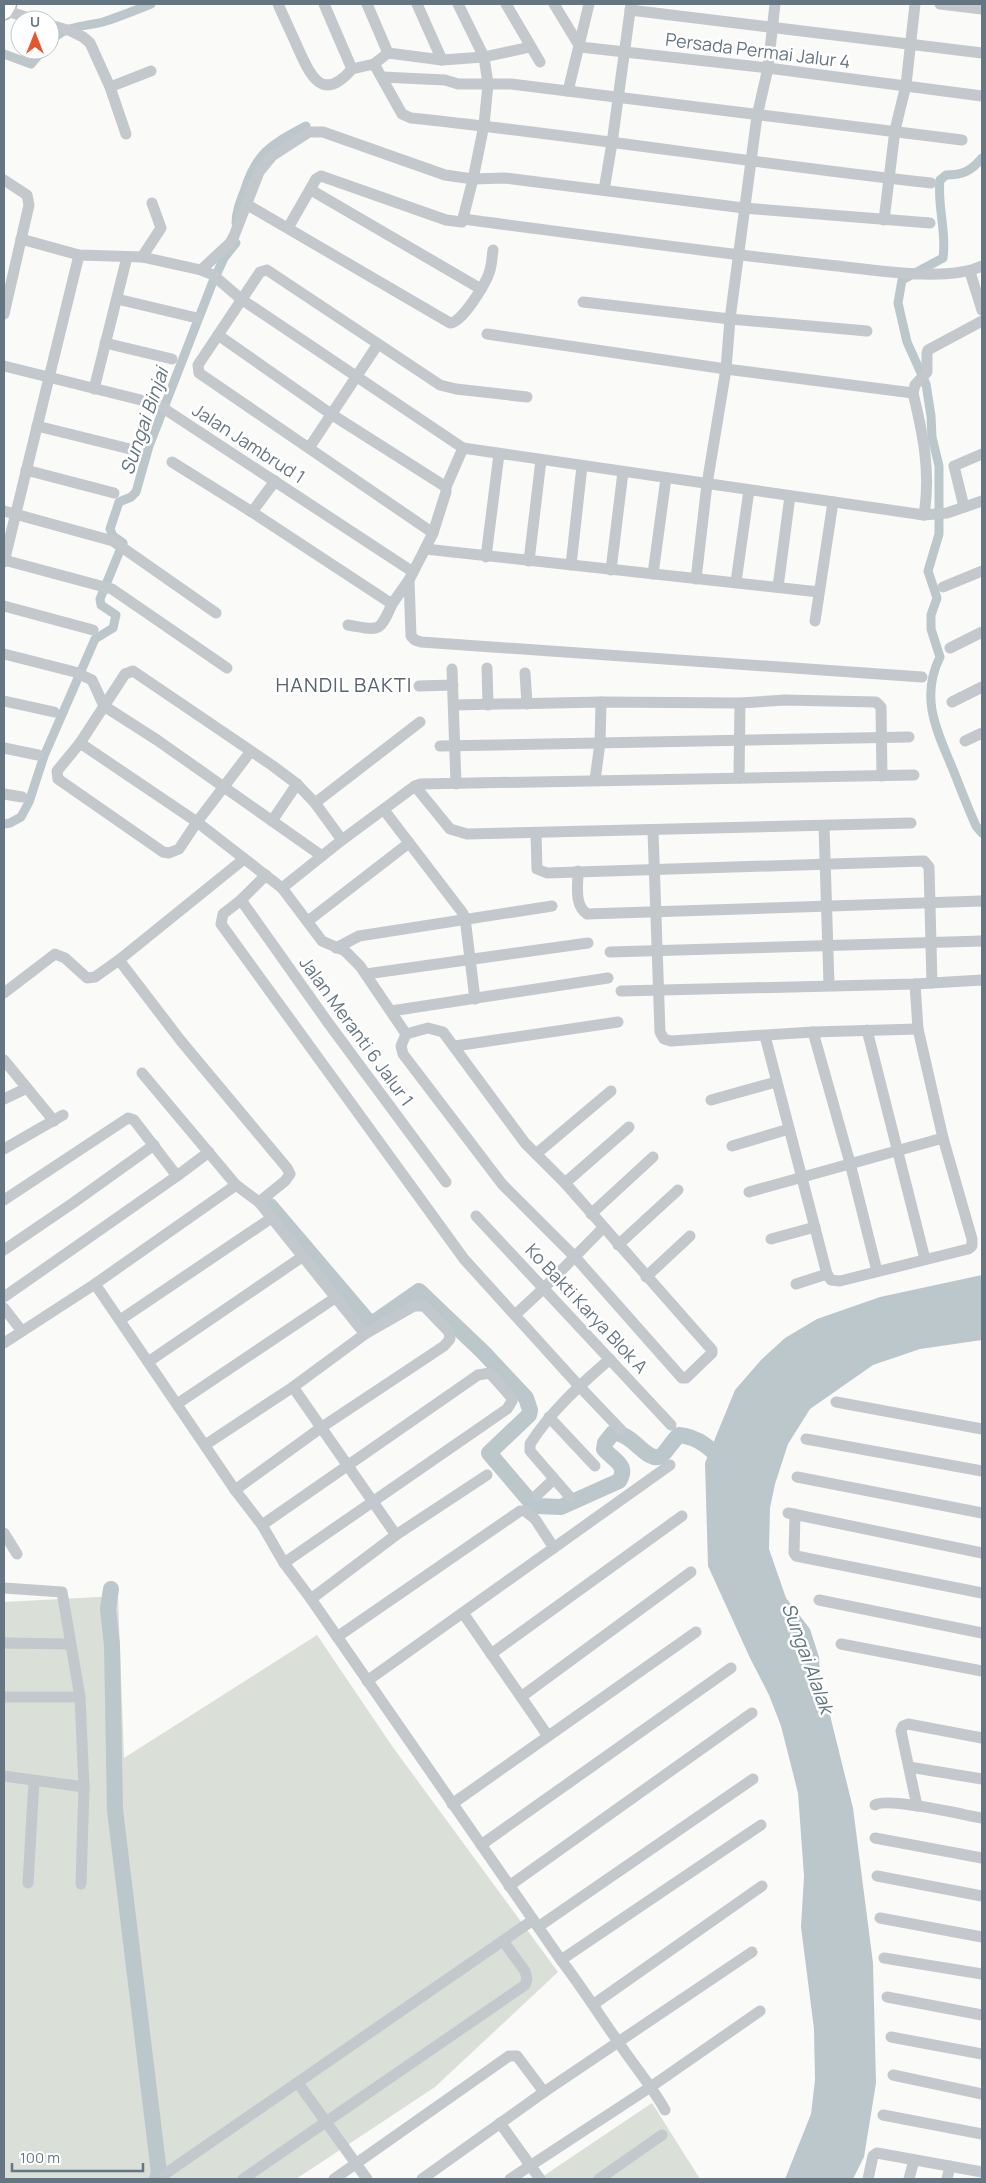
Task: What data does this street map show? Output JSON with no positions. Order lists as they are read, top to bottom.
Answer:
{
  "streets": {
    "street": [
      "Persada Permai Jalur 4",
      "Jalan Jambrud 1",
      "Jalan Meranti 6 Jalur 1",
      "Ko Bakti Karya Blok A"
    ]
  },
  "districts": ["HANDIL BAKTI"],
  "water": ["Sungai Binjai", "Sungai Alalak"],
  "scale_bar": "100 m",
  "north": "top"
}
